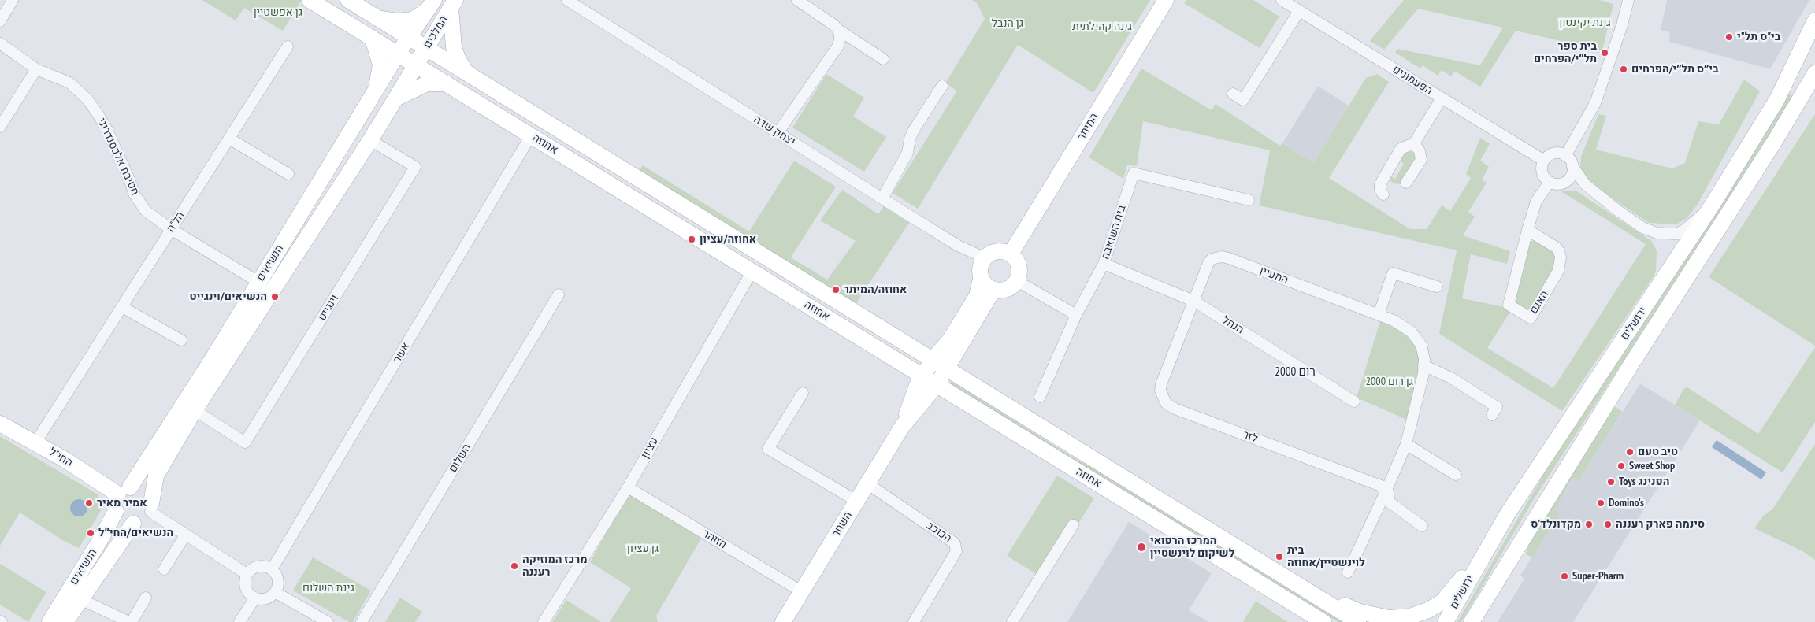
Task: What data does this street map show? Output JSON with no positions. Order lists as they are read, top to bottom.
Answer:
{
  "streets": {
    "main road": [
      "המלכים",
      "המיתר",
      "אחוזה",
      "הנשיאים",
      "ירושלים",
      "החי\"ל",
      "השחר"
    ],
    "street": [
      "הפעמונים",
      "יצחק שדה",
      "חטיבת אלכסנדרוני",
      "הל\"ה",
      "בית השואבה",
      "המעיין",
      "האגם",
      "וינגייט",
      "הנחל",
      "אשר",
      "לזר",
      "עציון",
      "השלום",
      "הכוכב",
      "הזוהר"
    ]
  },
  "crossings": [
    ["המלכים", "אחוזה"],
    ["המלכים", "הנשיאים"],
    ["הפעמונים", "האגם"],
    ["המיתר", "יצחק שדה"],
    ["אחוזה", "הנשיאים"],
    ["אחוזה", "אשר"],
    ["אחוזה", "עציון"],
    ["אחוזה", "השחר"],
    ["חטיבת אלכסנדרוני", "הל\"ה"],
    ["חטיבת אלכסנדרוני", "הנשיאים"],
    ["הל\"ה", "החי\"ל"],
    ["בית השואבה", "הנחל"],
    ["הנשיאים", "וינגייט"],
    ["הנשיאים", "החי\"ל"],
    ["המעיין", "הנחל"],
    ["המעיין", "לזר"],
    ["הנחל", "לזר"],
    ["עציון", "הזוהר"],
    ["השחר", "הכוכב"],
    ["השחר", "הזוהר"]
  ],
  "districts": ["רום 2000"],
  "parks": [
    "גן אפשטיין",
    "גינת יקינטון",
    "גן הנבל",
    "גינה קהילתית",
    "גן רום 2000",
    "גן עציון",
    "גינת השלום"
  ],
  "places": [
    "בי\"ס תל\"י",
    "בית ספר תל״י/הפרחים",
    "בי״ס תל״י/הפרחים",
    "אחוזה/עציון",
    "אחוזה/המיתר",
    "הנשיאים/וינגייט",
    "טיב טעם",
    "Sweet Shop",
    "Toys הפנינג",
    "אמיר מאיר",
    "Domino's",
    "מקדונלד'ס",
    "סינמה פארק רעננה",
    "הנשיאים/החי״ל",
    "המרכז הרפואי לשיקום לוינשטיין",
    "בית לוינשטיין/אחוזה",
    "מרכז המוזיקה רעננה",
    "Super-Pharm"
  ]
}
